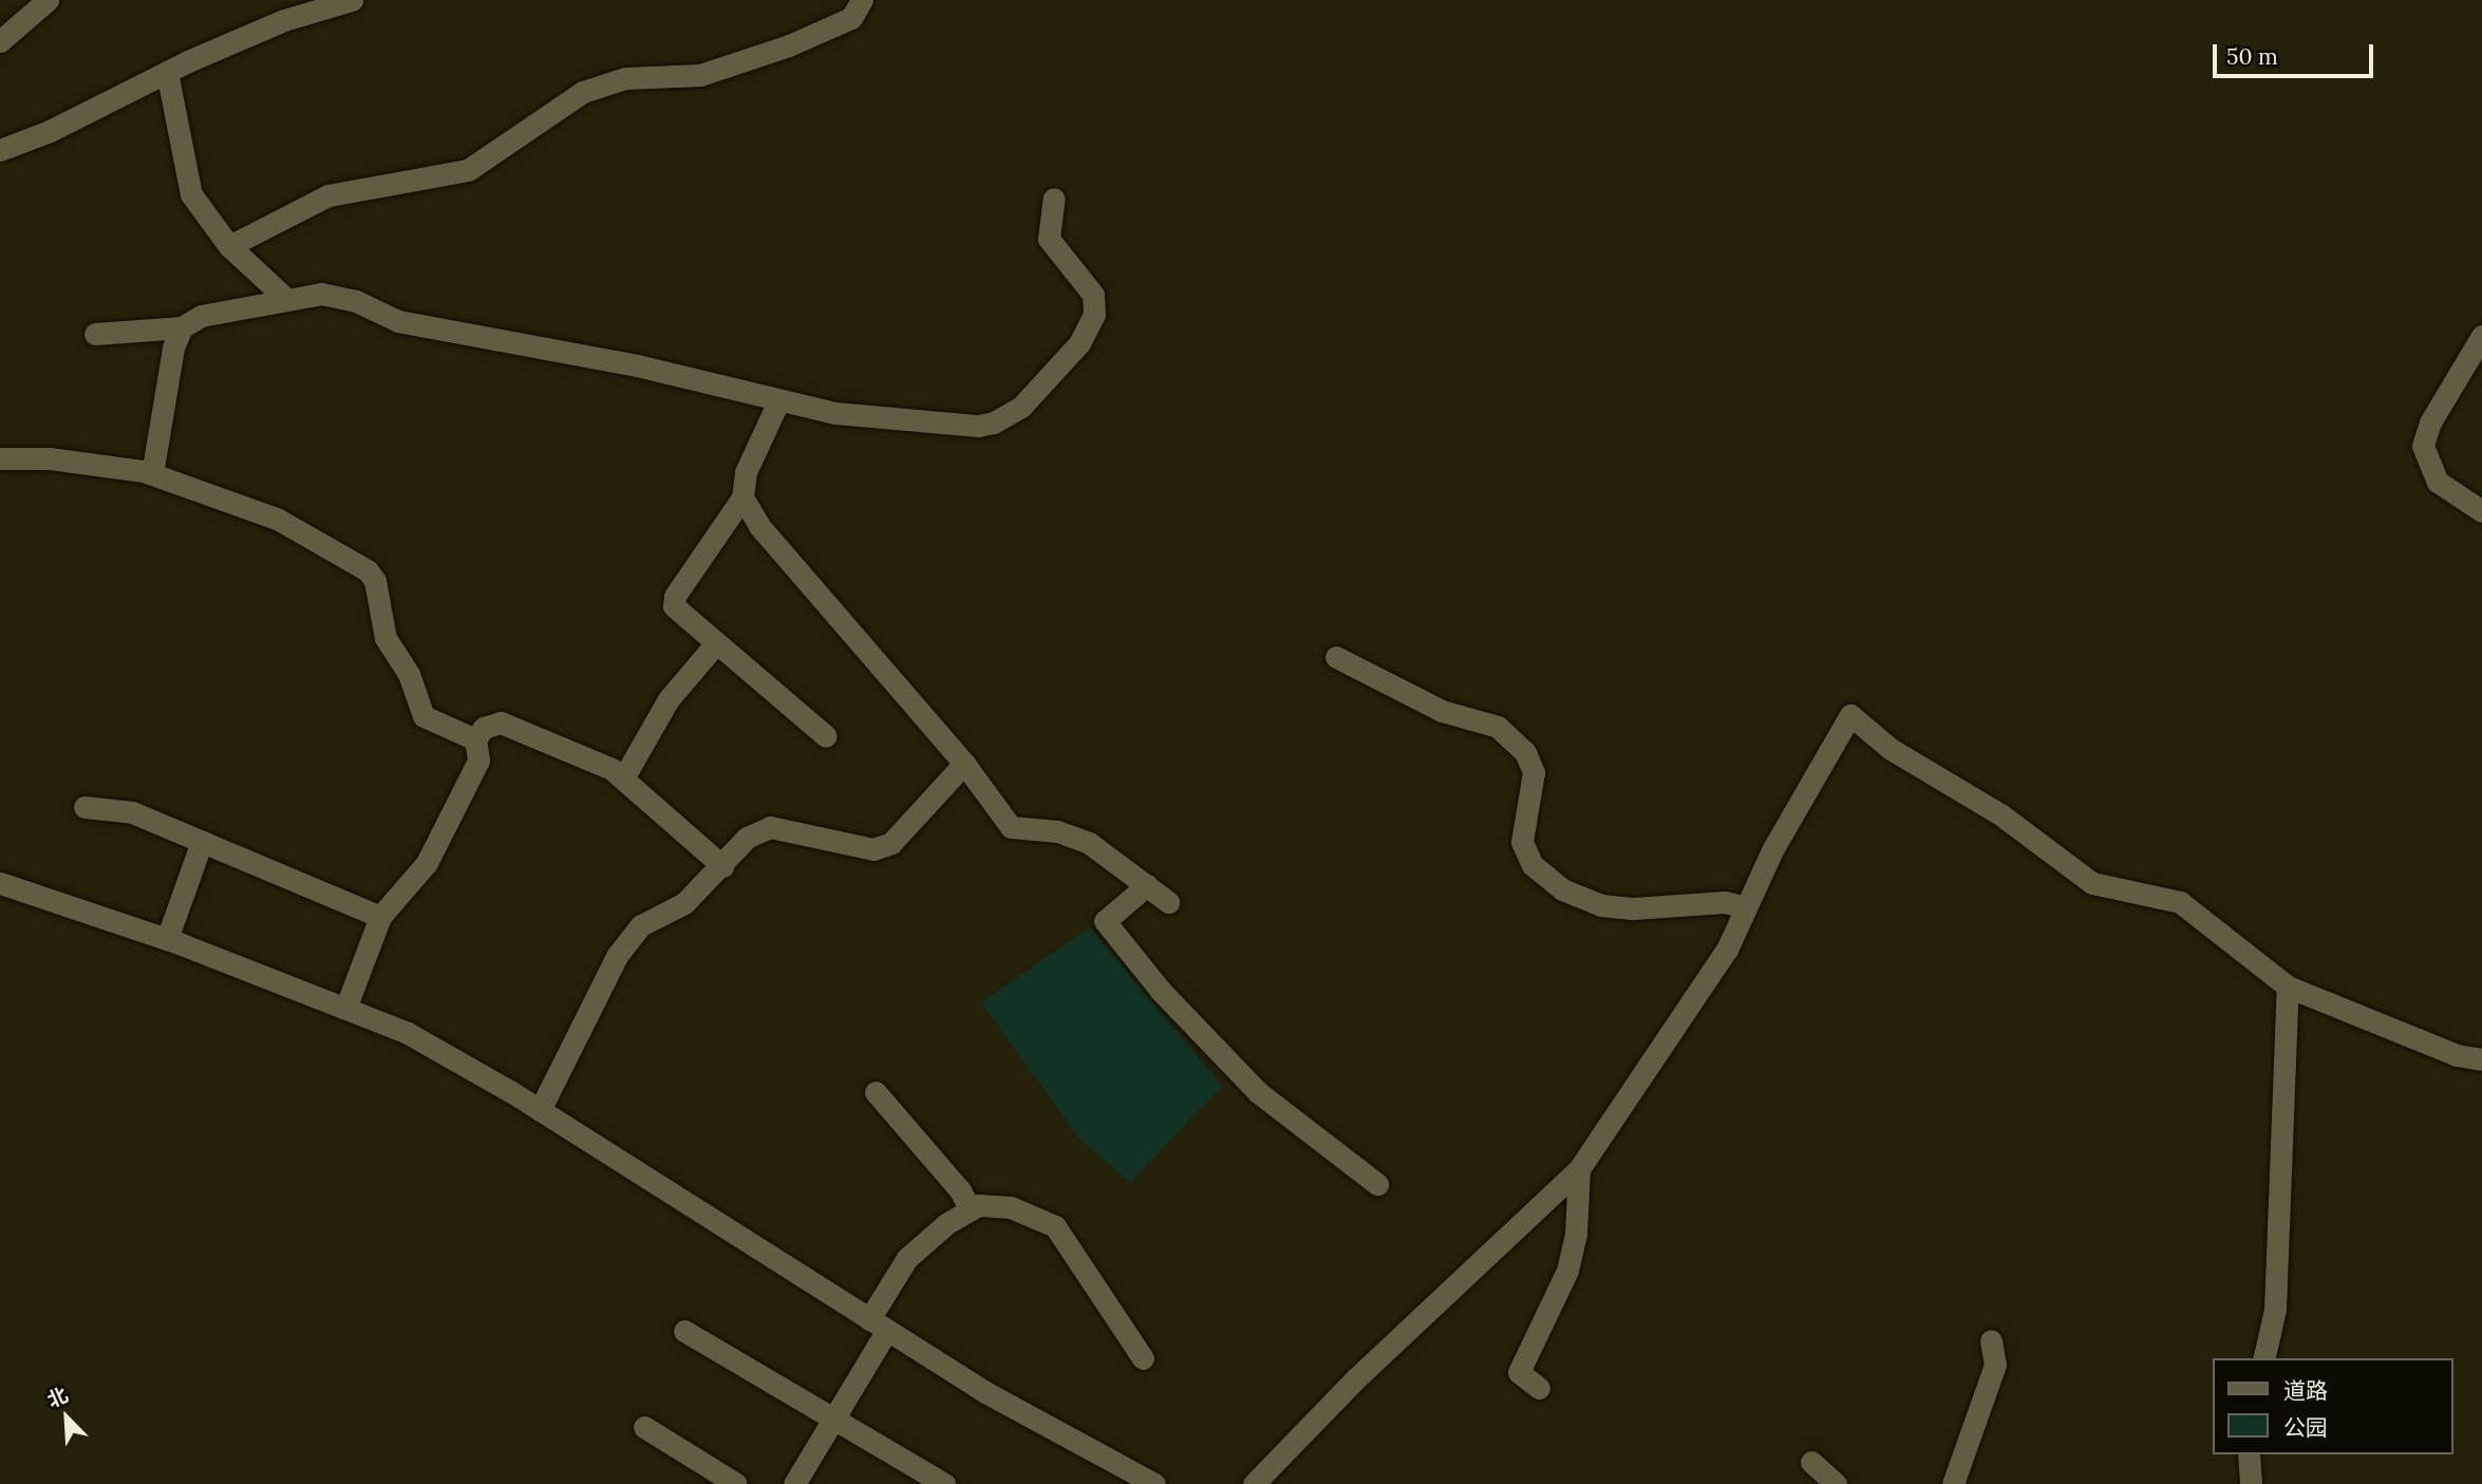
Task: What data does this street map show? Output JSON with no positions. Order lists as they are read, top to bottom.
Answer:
{
  "legend": ["道路", "公园"],
  "scale_bar": "50 m",
  "north": "top left"
}
